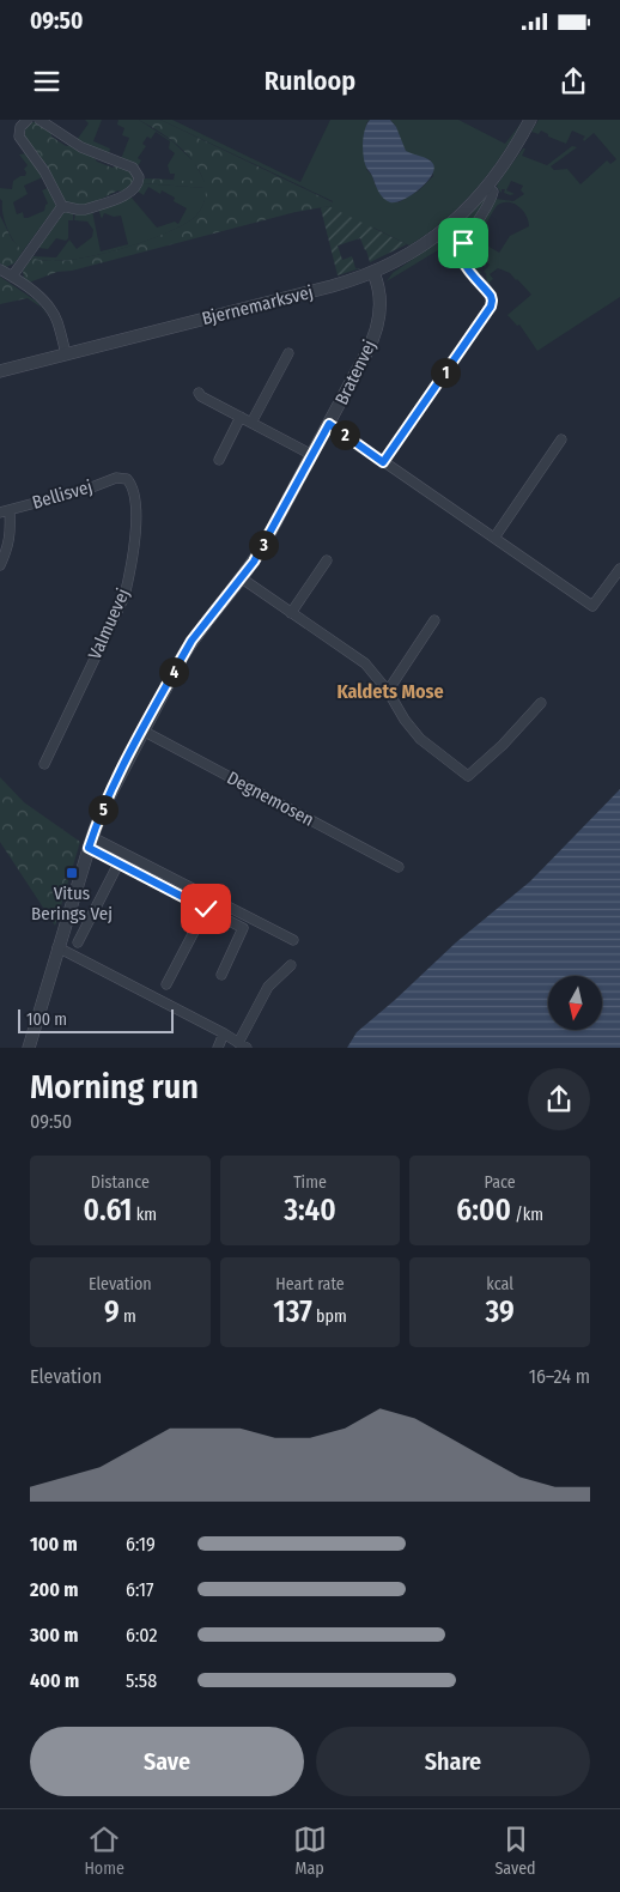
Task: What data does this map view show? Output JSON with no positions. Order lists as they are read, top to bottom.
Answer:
{
  "streets": {
    "street": [
      "Bjernemarksvej",
      "Bratenvej",
      "Bellisvej",
      "Valmuevej",
      "Degnemosen"
    ]
  },
  "crossings": [
    ["Bjernemarksvej", "Bratenvej"],
    ["Bratenvej", "Degnemosen"],
    ["Bellisvej", "Valmuevej"]
  ],
  "districts": ["Kaldets Mose"],
  "places": {
    "transit": ["Vitus Berings Vej"]
  },
  "scale_bar": "100 m",
  "north": "bottom",
  "page": {
    "status": "09:50",
    "header": "Runloop",
    "pins": [
      "1",
      "2",
      "3",
      "4",
      "5"
    ],
    "scale": "100 m",
    "heading": ["Morning run", "09:50"],
    "stats": [
      ["Distance", "0.61 km"],
      ["Time", "3:40"],
      ["Pace", "6:00 /km"],
      ["Elevation", "9 m"],
      ["Heart rate", "137 bpm"],
      ["kcal", "39"]
    ],
    "chart": ["Elevation", "16–24 m"],
    "list": [
      {
        "name": "100 m",
        "note": "6:19"
      },
      {
        "name": "200 m",
        "note": "6:17"
      },
      {
        "name": "300 m",
        "note": "6:02"
      },
      {
        "name": "400 m",
        "note": "5:58"
      }
    ],
    "buttons": ["Save", "Share"],
    "tabs": ["Home", "Map", "Saved"]
  }
}
